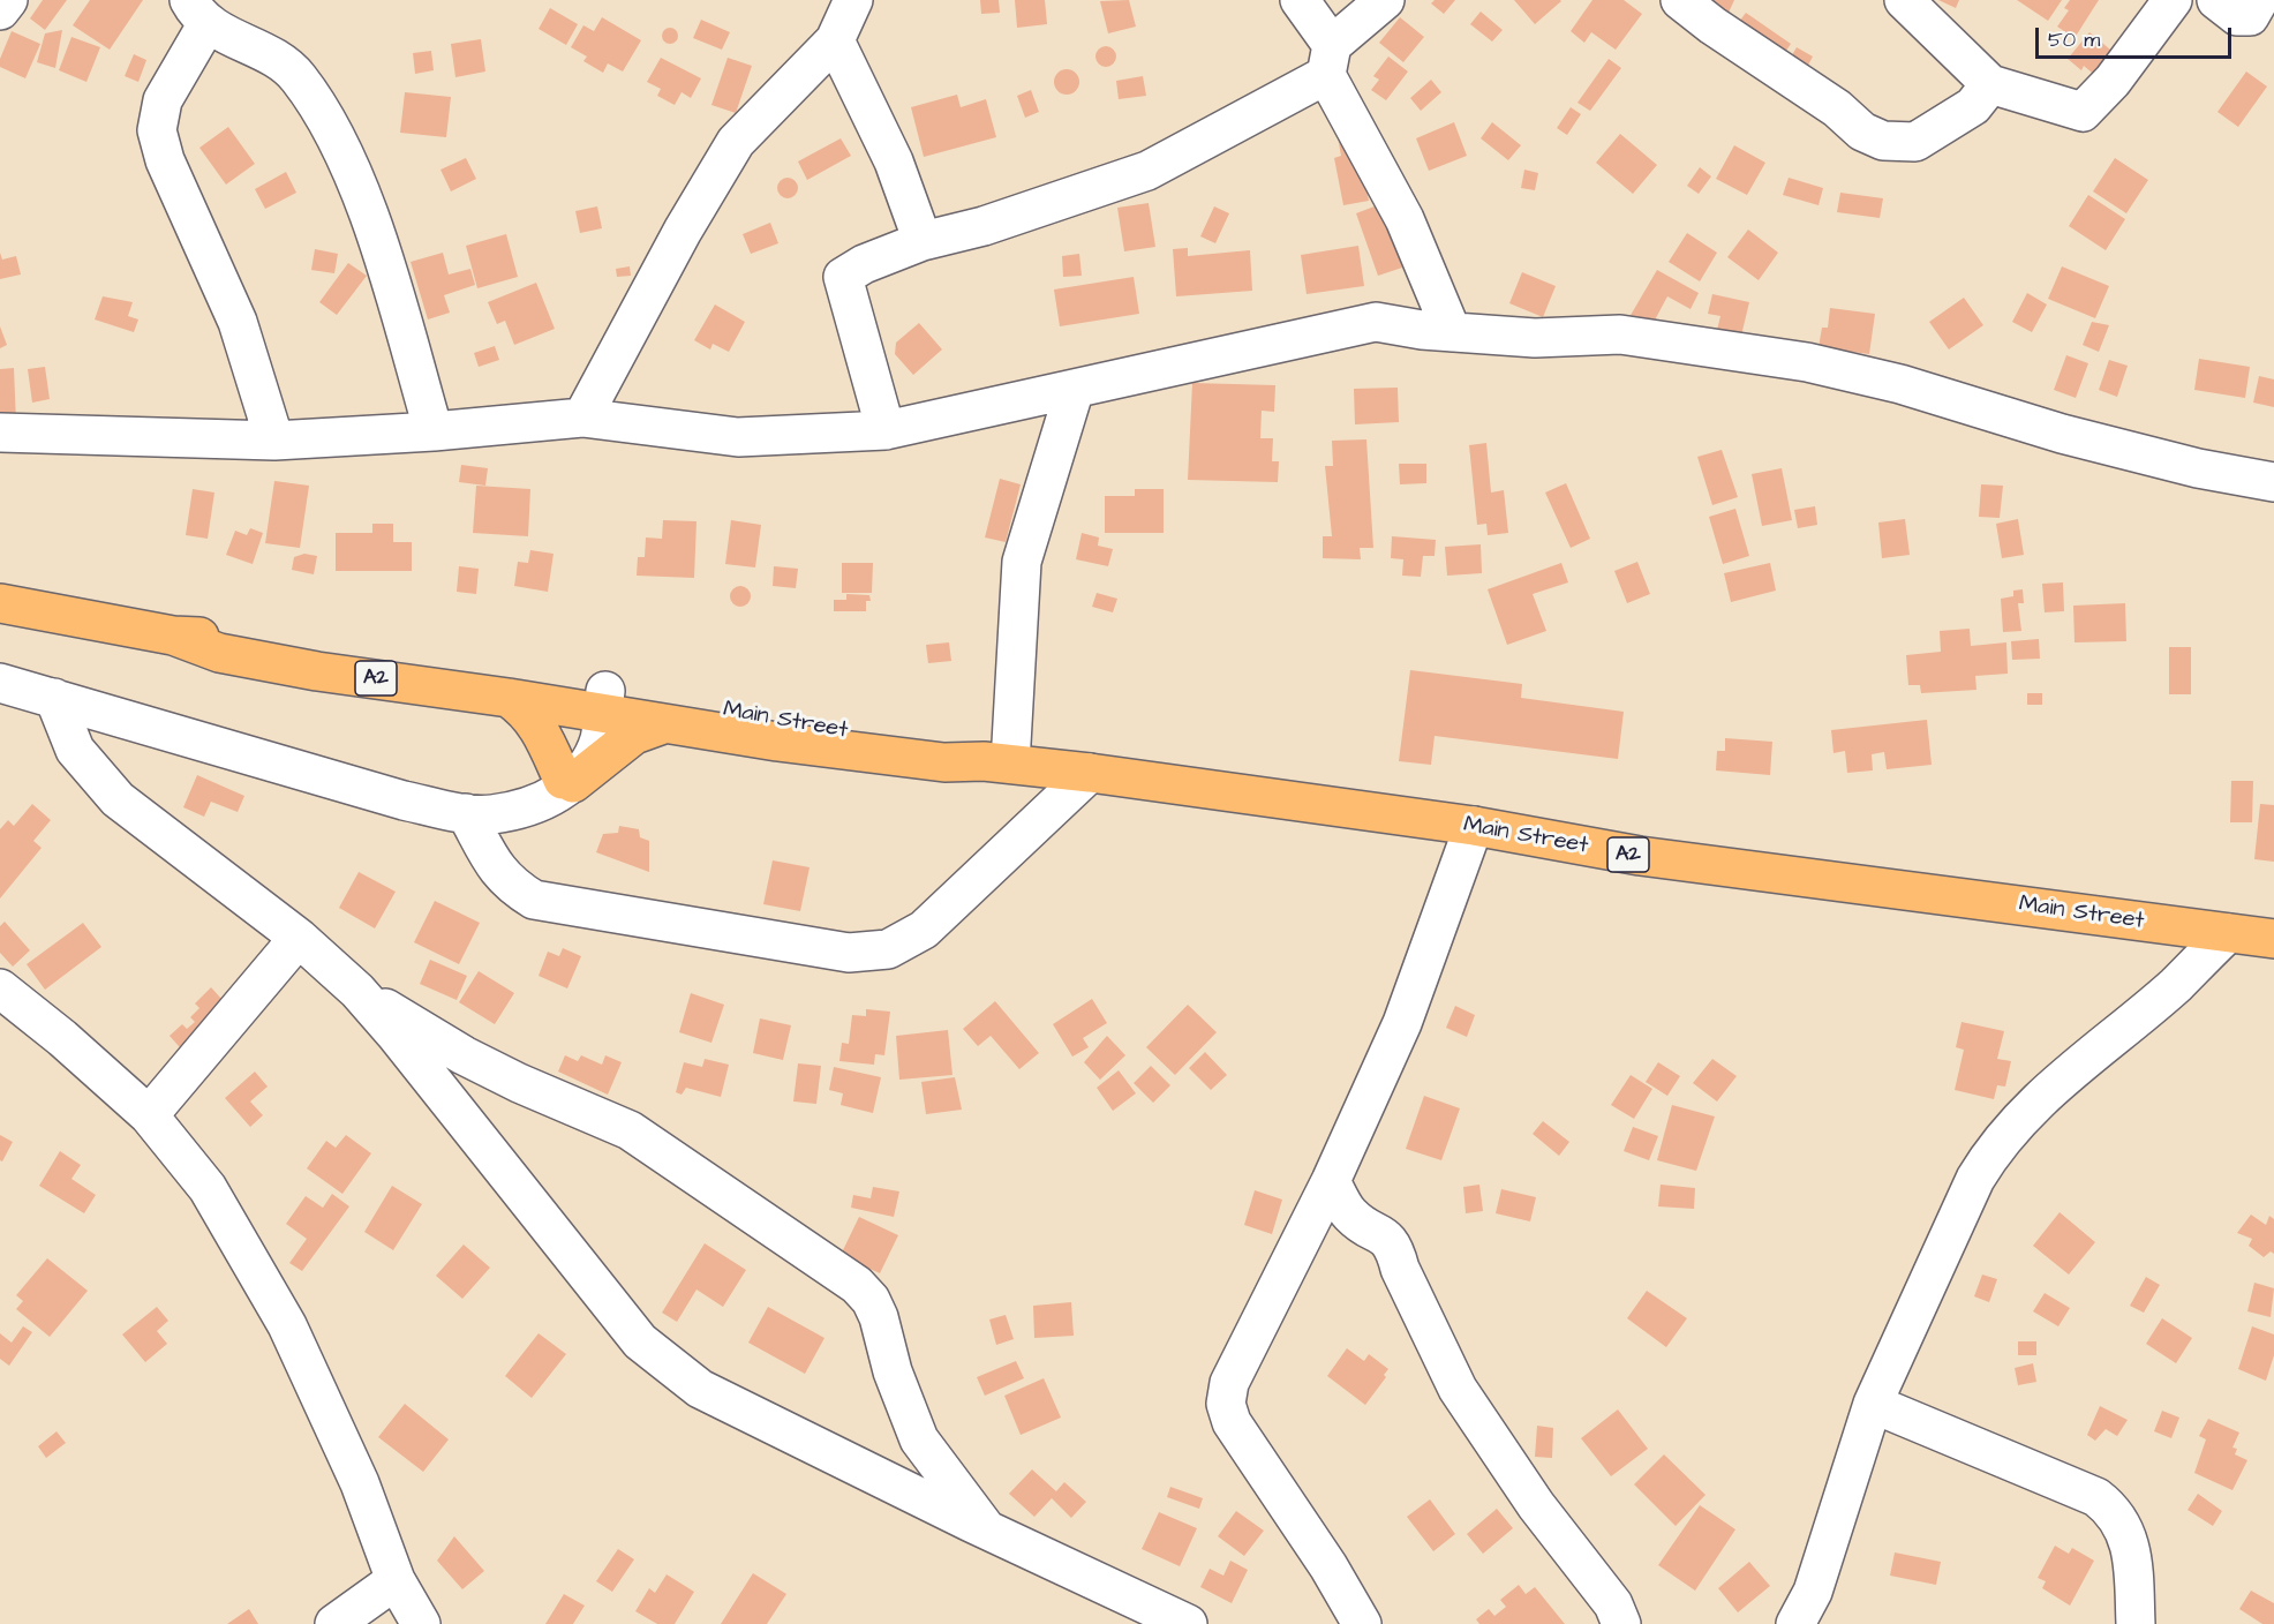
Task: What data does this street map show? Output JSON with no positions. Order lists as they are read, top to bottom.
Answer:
{
  "streets": {
    "highway": ["A2", "Main Street"]
  },
  "crossings": [
    ["A2", "Main Street"]
  ],
  "scale_bar": "50 m"
}
